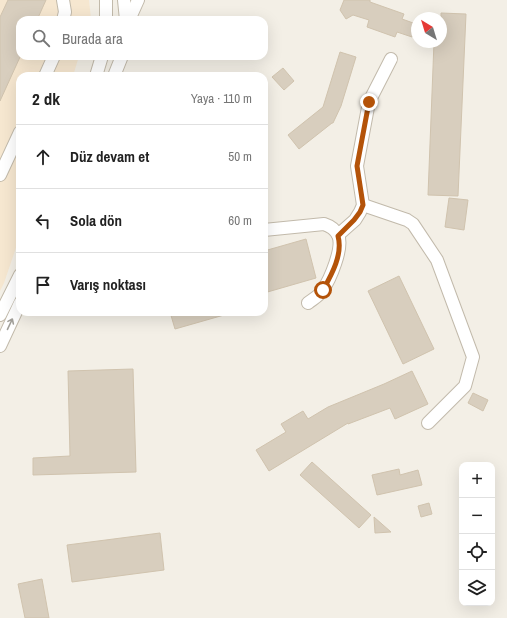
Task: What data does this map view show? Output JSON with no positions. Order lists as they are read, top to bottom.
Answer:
{
  "north": "top left",
  "page": {
    "search": "Burada ara",
    "heading": ["2 dk", "Yaya · 110 m"],
    "list": [
      ["Düz devam et", "50 m"],
      ["Sola dön", "60 m"],
      "Varış noktası"
    ],
    "map_buttons": ["+", "−"]
  }
}
